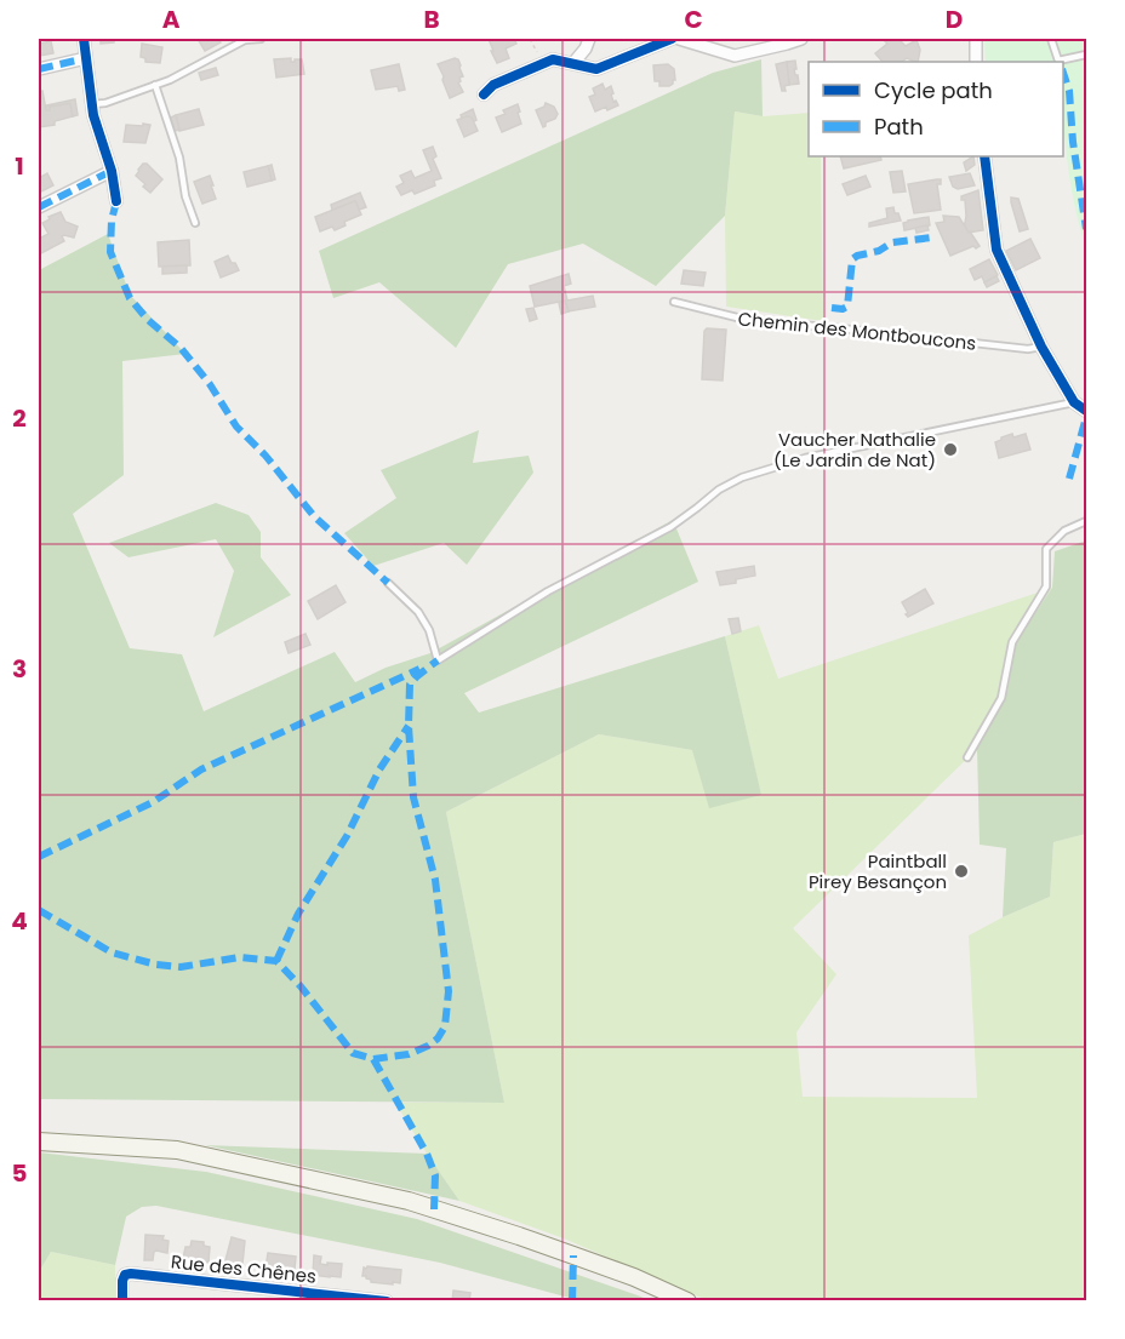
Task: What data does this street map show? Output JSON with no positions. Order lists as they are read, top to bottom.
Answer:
{
  "streets": {
    "street": ["Rue des Chênes"],
    "lane": ["Chemin des Montboucons"]
  },
  "places": ["Vaucher Nathalie (Le Jardin de Nat)", "Paintball Pirey Besançon"],
  "legend": ["Cycle path", "Path"],
  "grid": {
    "columns": [
      "A",
      "B",
      "C",
      "D"
    ],
    "rows": [
      "1",
      "2",
      "3",
      "4",
      "5"
    ]
  }
}
